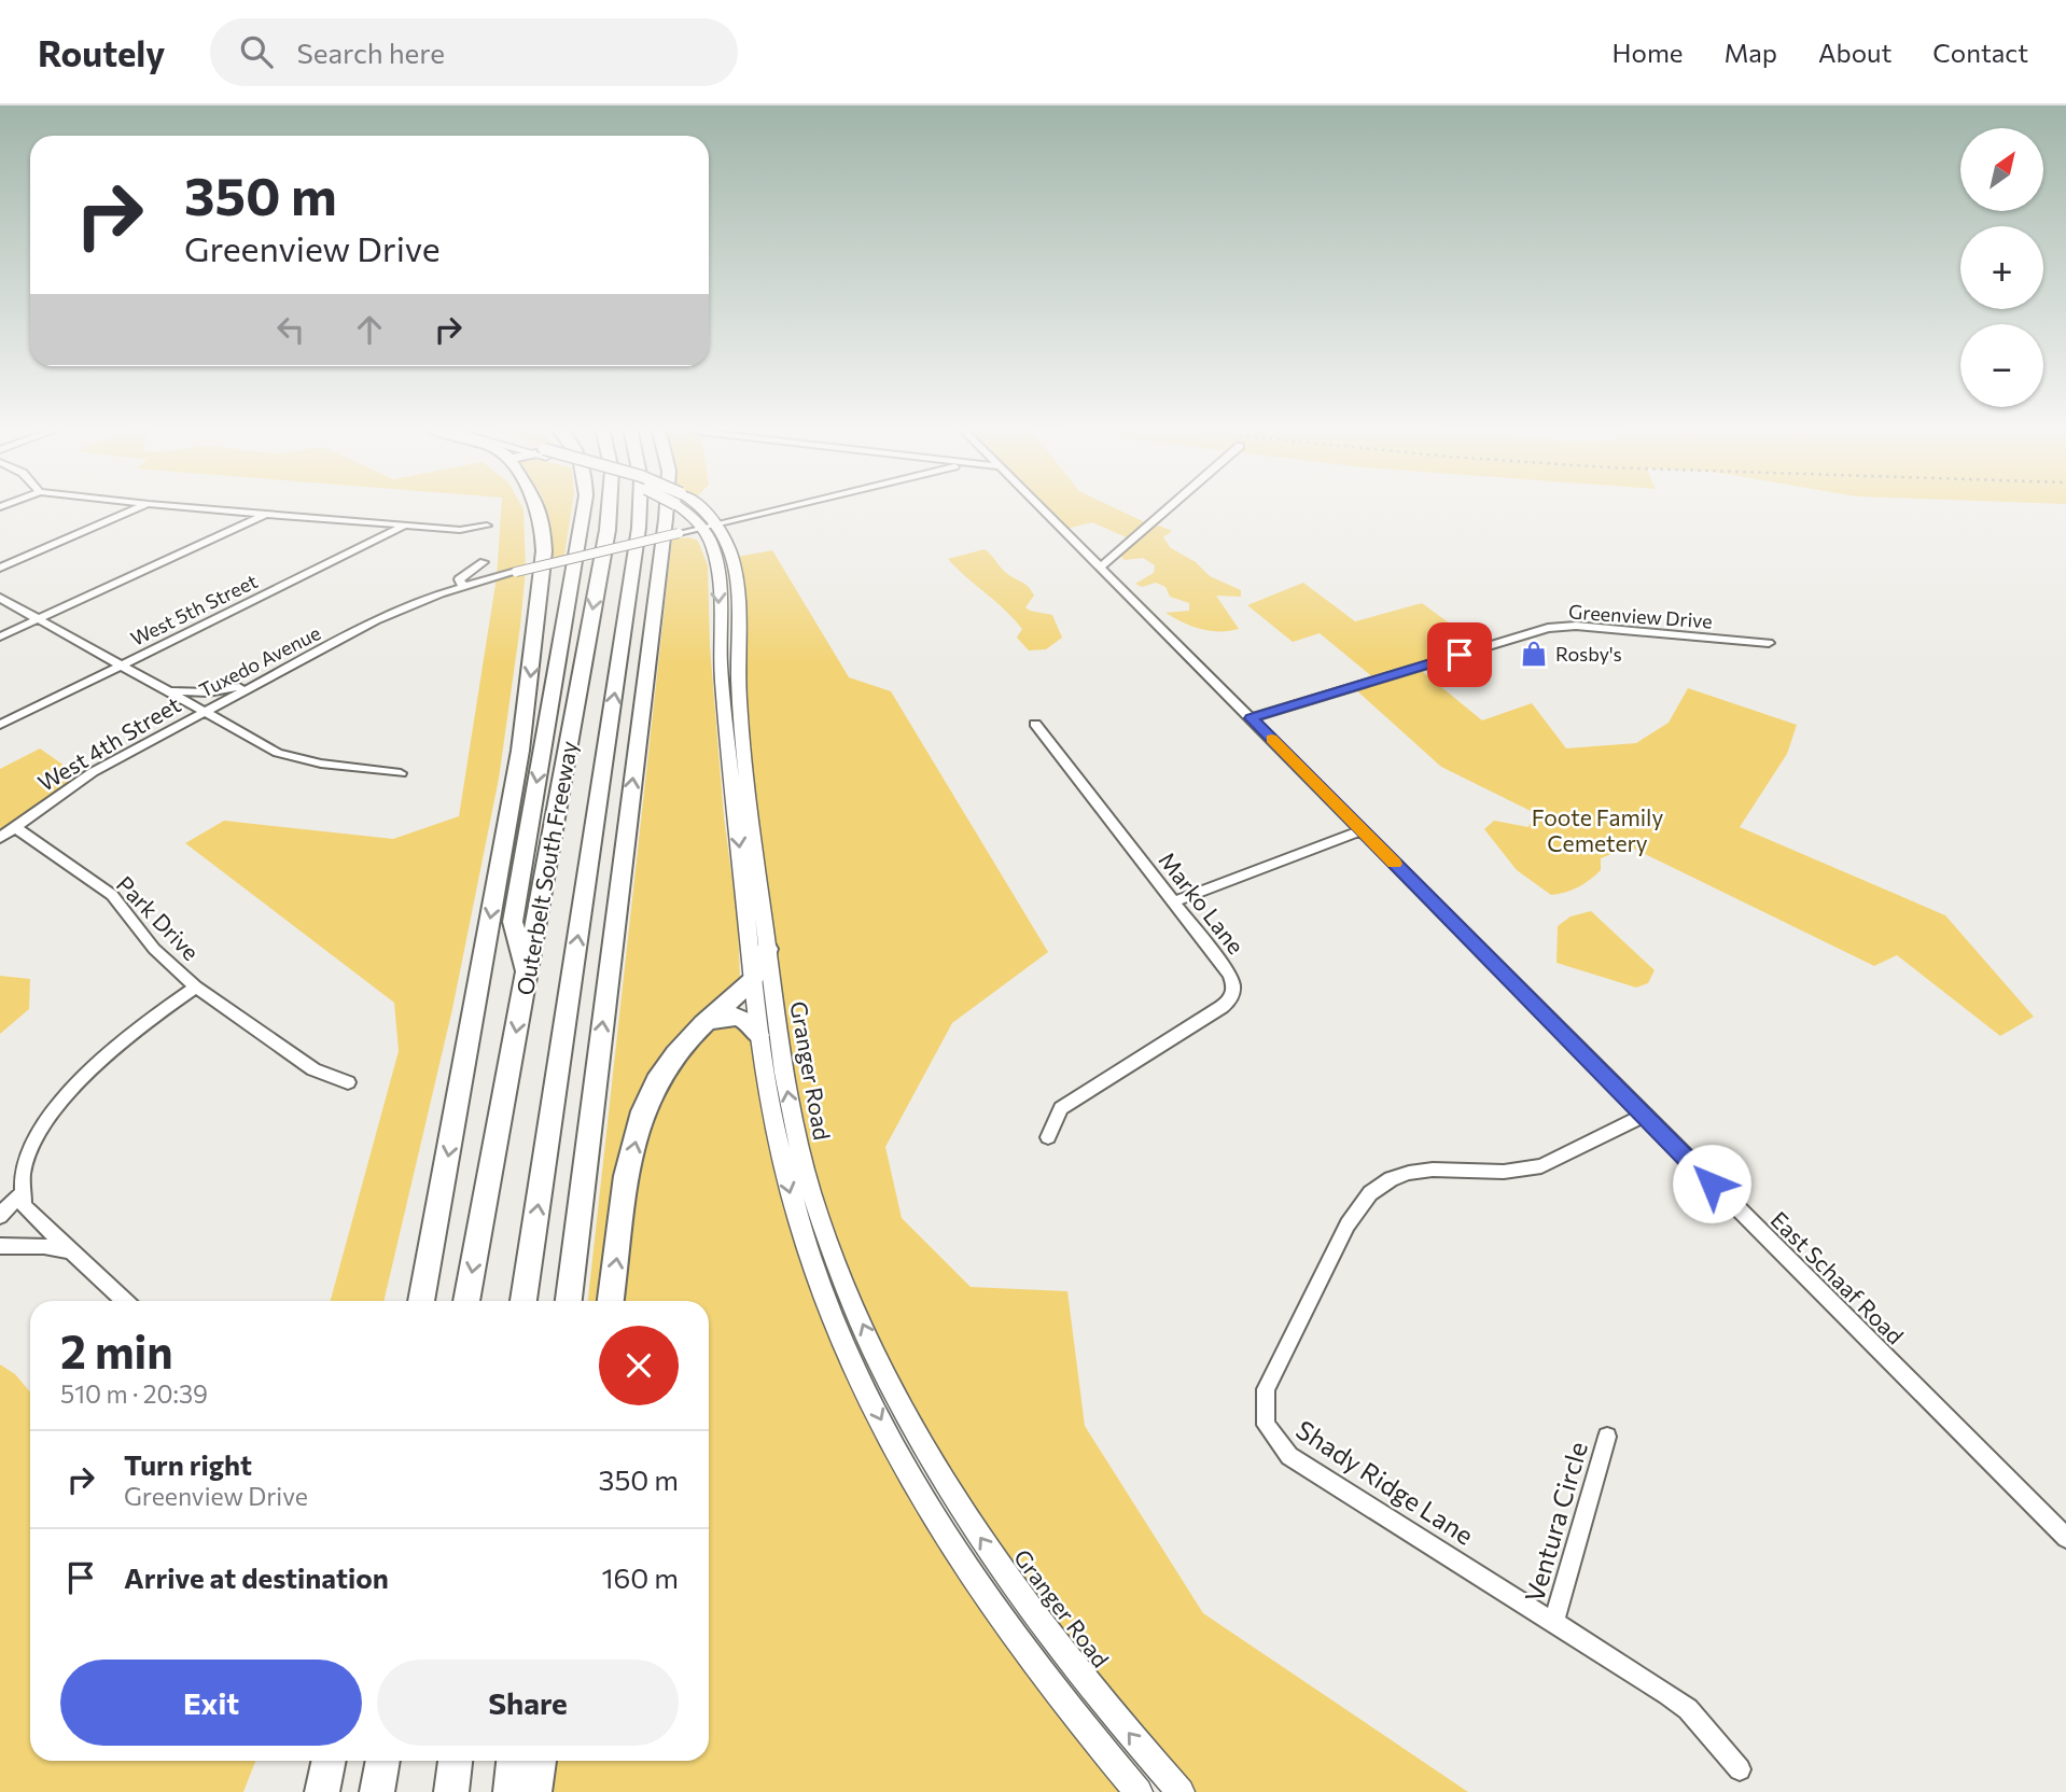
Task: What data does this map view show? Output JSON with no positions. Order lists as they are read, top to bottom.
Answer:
{
  "streets": {
    "highway": ["Outerbelt South Freeway"],
    "main road": ["Granger Road"],
    "street": [
      "West 5th Street",
      "Greenview Drive",
      "Tuxedo Avenue",
      "West 4th Street",
      "Marko Lane",
      "Park Drive",
      "East Schaaf Road",
      "Shady Ridge Lane",
      "Ventura Circle"
    ]
  },
  "crossings": [
    ["West 5th Street", "Tuxedo Avenue"],
    ["Greenview Drive", "East Schaaf Road"],
    ["Tuxedo Avenue", "West 4th Street"],
    ["Tuxedo Avenue", "Granger Road"],
    ["West 4th Street", "Park Drive"],
    ["East Schaaf Road", "Shady Ridge Lane"],
    ["Shady Ridge Lane", "Ventura Circle"]
  ],
  "parks": ["Foote Family Cemetery"],
  "places": {
    "shop": ["Rosby's"]
  },
  "north": "top right",
  "page": {
    "header": "Routely",
    "search": "Search here",
    "nav": [
      "Home",
      "Map",
      "About",
      "Contact"
    ],
    "map_buttons": ["+", "−"],
    "turn": ["350 m", "Greenview Drive"],
    "heading": ["2 min", "510 m · 20:39"],
    "list": [
      {
        "name": "Turn right",
        "note": "Greenview Drive",
        "value": "350 m"
      },
      {
        "name": "Arrive at destination",
        "value": "160 m"
      }
    ],
    "buttons": ["Exit", "Share"]
  }
}
